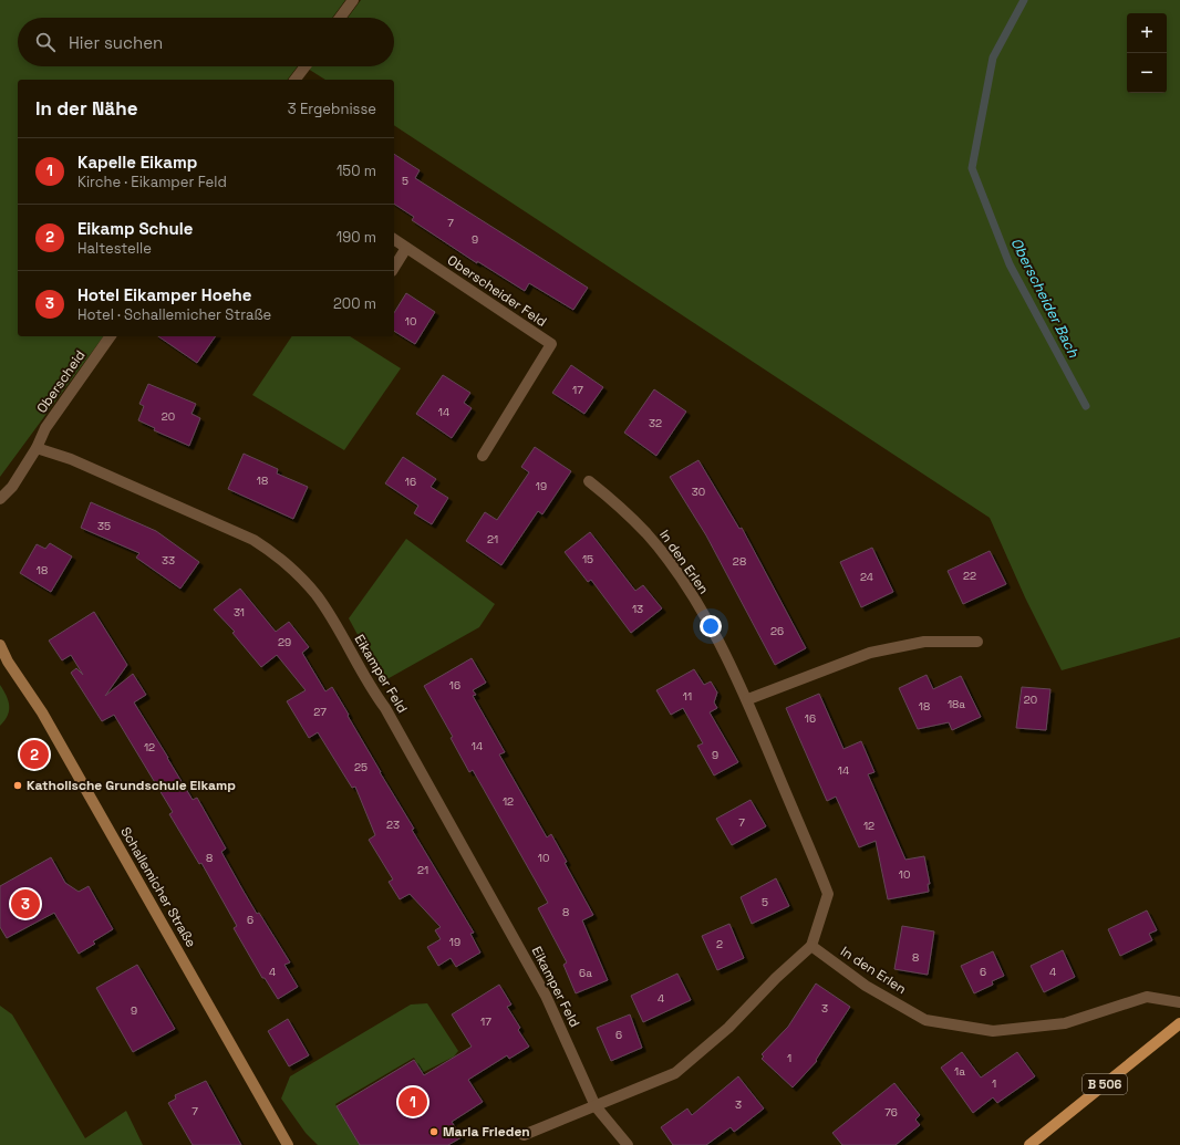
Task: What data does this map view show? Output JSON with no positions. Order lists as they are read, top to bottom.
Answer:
{
  "streets": {
    "main road": ["B 506"],
    "street": [
      "Oberscheider Feld",
      "Oberscheid",
      "In den Erlen",
      "Eikamper Feld",
      "Schallemicher Straße"
    ]
  },
  "crossings": [
    ["Oberscheid", "Eikamper Feld"]
  ],
  "water": ["Oberscheider Bach"],
  "places": ["Katholische Grundschule Eikamp", "Maria Frieden"],
  "house_numbers": [
    "5",
    "7",
    "9",
    "10",
    "17",
    "14",
    "20",
    "32",
    "18",
    "16",
    "19",
    "30",
    "35",
    "21",
    "15",
    "33",
    "28",
    "18",
    "22",
    "24",
    "13",
    "31",
    "26",
    "29",
    "16",
    "11",
    "20",
    "18a",
    "18",
    "27",
    "16",
    "14",
    "12",
    "9",
    "25",
    "14",
    "12",
    "7",
    "23",
    "12",
    "8",
    "10",
    "21",
    "10",
    "5",
    "8",
    "6",
    "19",
    "2",
    "8",
    "4",
    "6",
    "4",
    "6a",
    "4",
    "3",
    "9",
    "17",
    "6",
    "1",
    "1a",
    "1",
    "3",
    "7",
    "76"
  ],
  "page": {
    "map_buttons": ["+", "−"],
    "search": "Hier suchen",
    "heading": ["In der Nähe", "3 Ergebnisse"],
    "list": [
      {
        "mark": "1",
        "name": "Kapelle Eikamp",
        "note": "Kirche · Eikamper Feld",
        "value": "150 m"
      },
      {
        "mark": "2",
        "name": "Eikamp Schule",
        "note": "Haltestelle",
        "value": "190 m"
      },
      {
        "mark": "3",
        "name": "Hotel Eikamper Hoehe",
        "note": "Hotel · Schallemicher Straße",
        "value": "200 m"
      }
    ],
    "pins": ["2", "3", "1"]
  }
}
